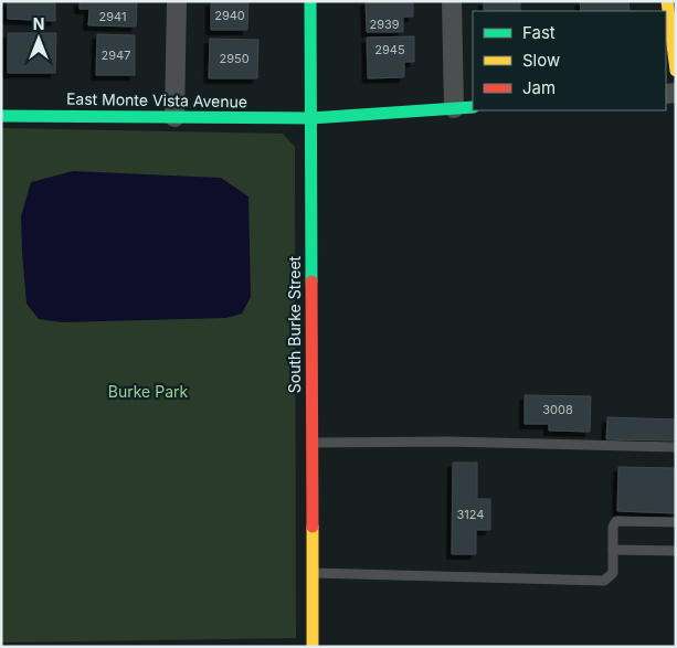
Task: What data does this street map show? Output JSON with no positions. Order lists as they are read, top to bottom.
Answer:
{
  "streets": {
    "street": ["East Monte Vista Avenue", "South Burke Street"]
  },
  "crossings": [
    ["East Monte Vista Avenue", "South Burke Street"]
  ],
  "parks": ["Burke Park"],
  "house_numbers": [
    "2940",
    "2941",
    "2939",
    "2945",
    "2947",
    "2950",
    "3008",
    "3124"
  ],
  "legend": ["Fast", "Slow", "Jam"],
  "north": "top"
}
